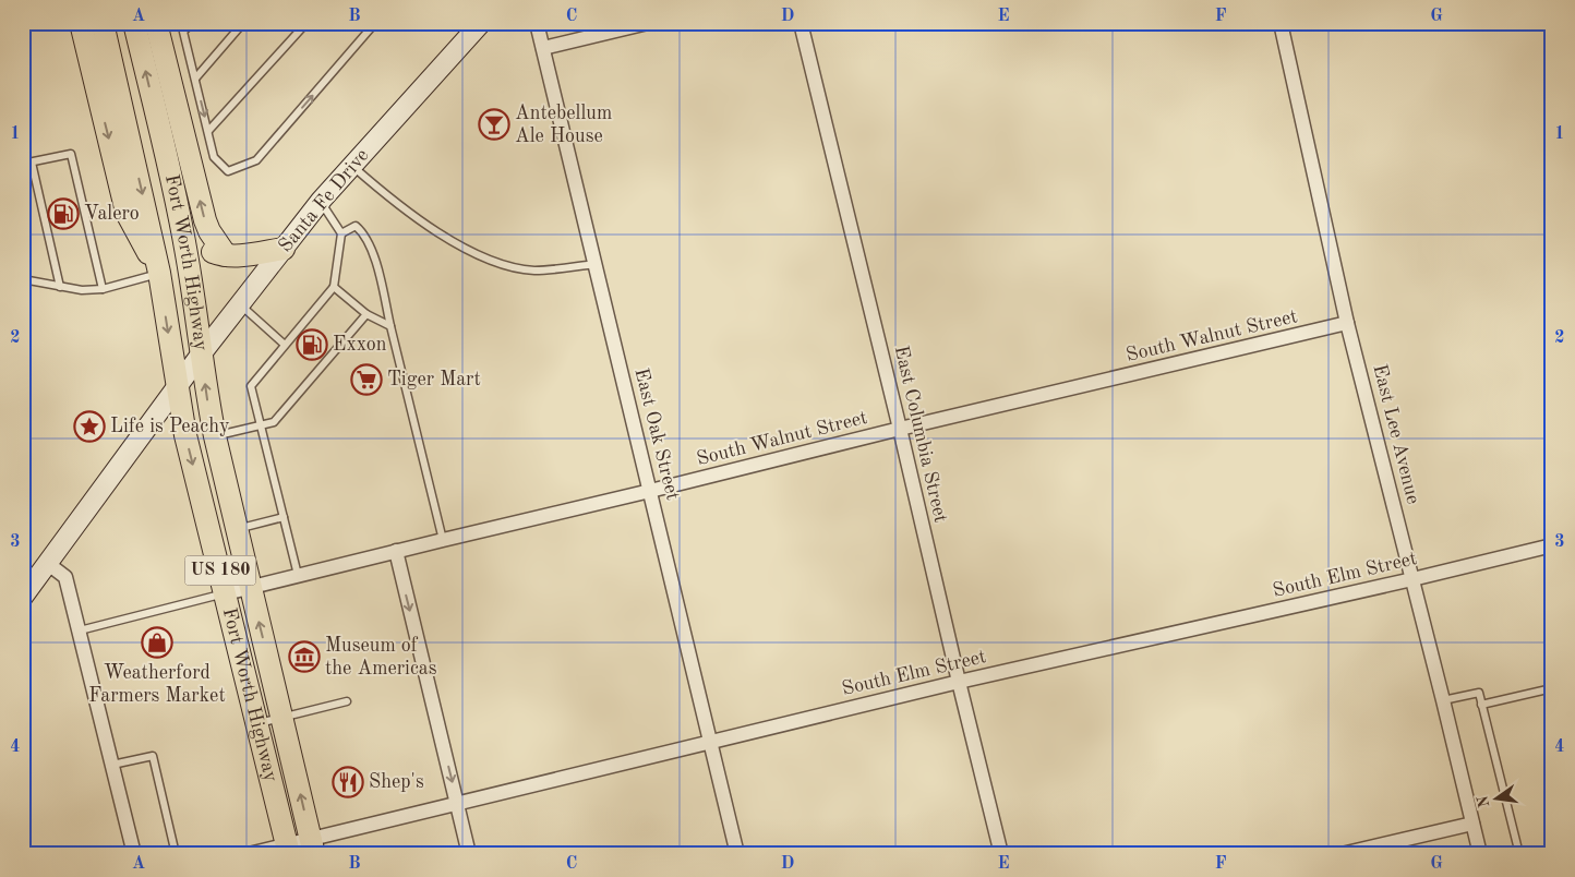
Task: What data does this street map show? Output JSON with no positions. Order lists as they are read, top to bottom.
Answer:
{
  "streets": {
    "main road": ["Fort Worth Highway", "US 180"],
    "street": [
      "Santa Fe Drive",
      "South Walnut Street",
      "East Oak Street",
      "East Columbia Street",
      "East Lee Avenue",
      "South Elm Street"
    ]
  },
  "crossings": [
    ["Santa Fe Drive", "Fort Worth Highway"],
    ["Fort Worth Highway", "South Walnut Street"],
    ["Fort Worth Highway", "South Elm Street"],
    ["South Walnut Street", "East Oak Street"],
    ["South Walnut Street", "East Columbia Street"],
    ["South Walnut Street", "East Lee Avenue"],
    ["East Oak Street", "South Elm Street"],
    ["East Columbia Street", "South Elm Street"],
    ["East Lee Avenue", "South Elm Street"]
  ],
  "places": {
    "bar": ["Antebellum Ale House"],
    "fuel station": ["Valero", "Exxon"],
    "supermarket": ["Tiger Mart"],
    "place": ["Life is Peachy"],
    "shop": ["Weatherford Farmers Market"],
    "museum": ["Museum of the Americas"],
    "restaurant": ["Shep's"]
  },
  "north": "left",
  "grid": {
    "columns": [
      "A",
      "B",
      "C",
      "D",
      "E",
      "F",
      "G"
    ],
    "rows": [
      "1",
      "2",
      "3",
      "4"
    ]
  }
}
